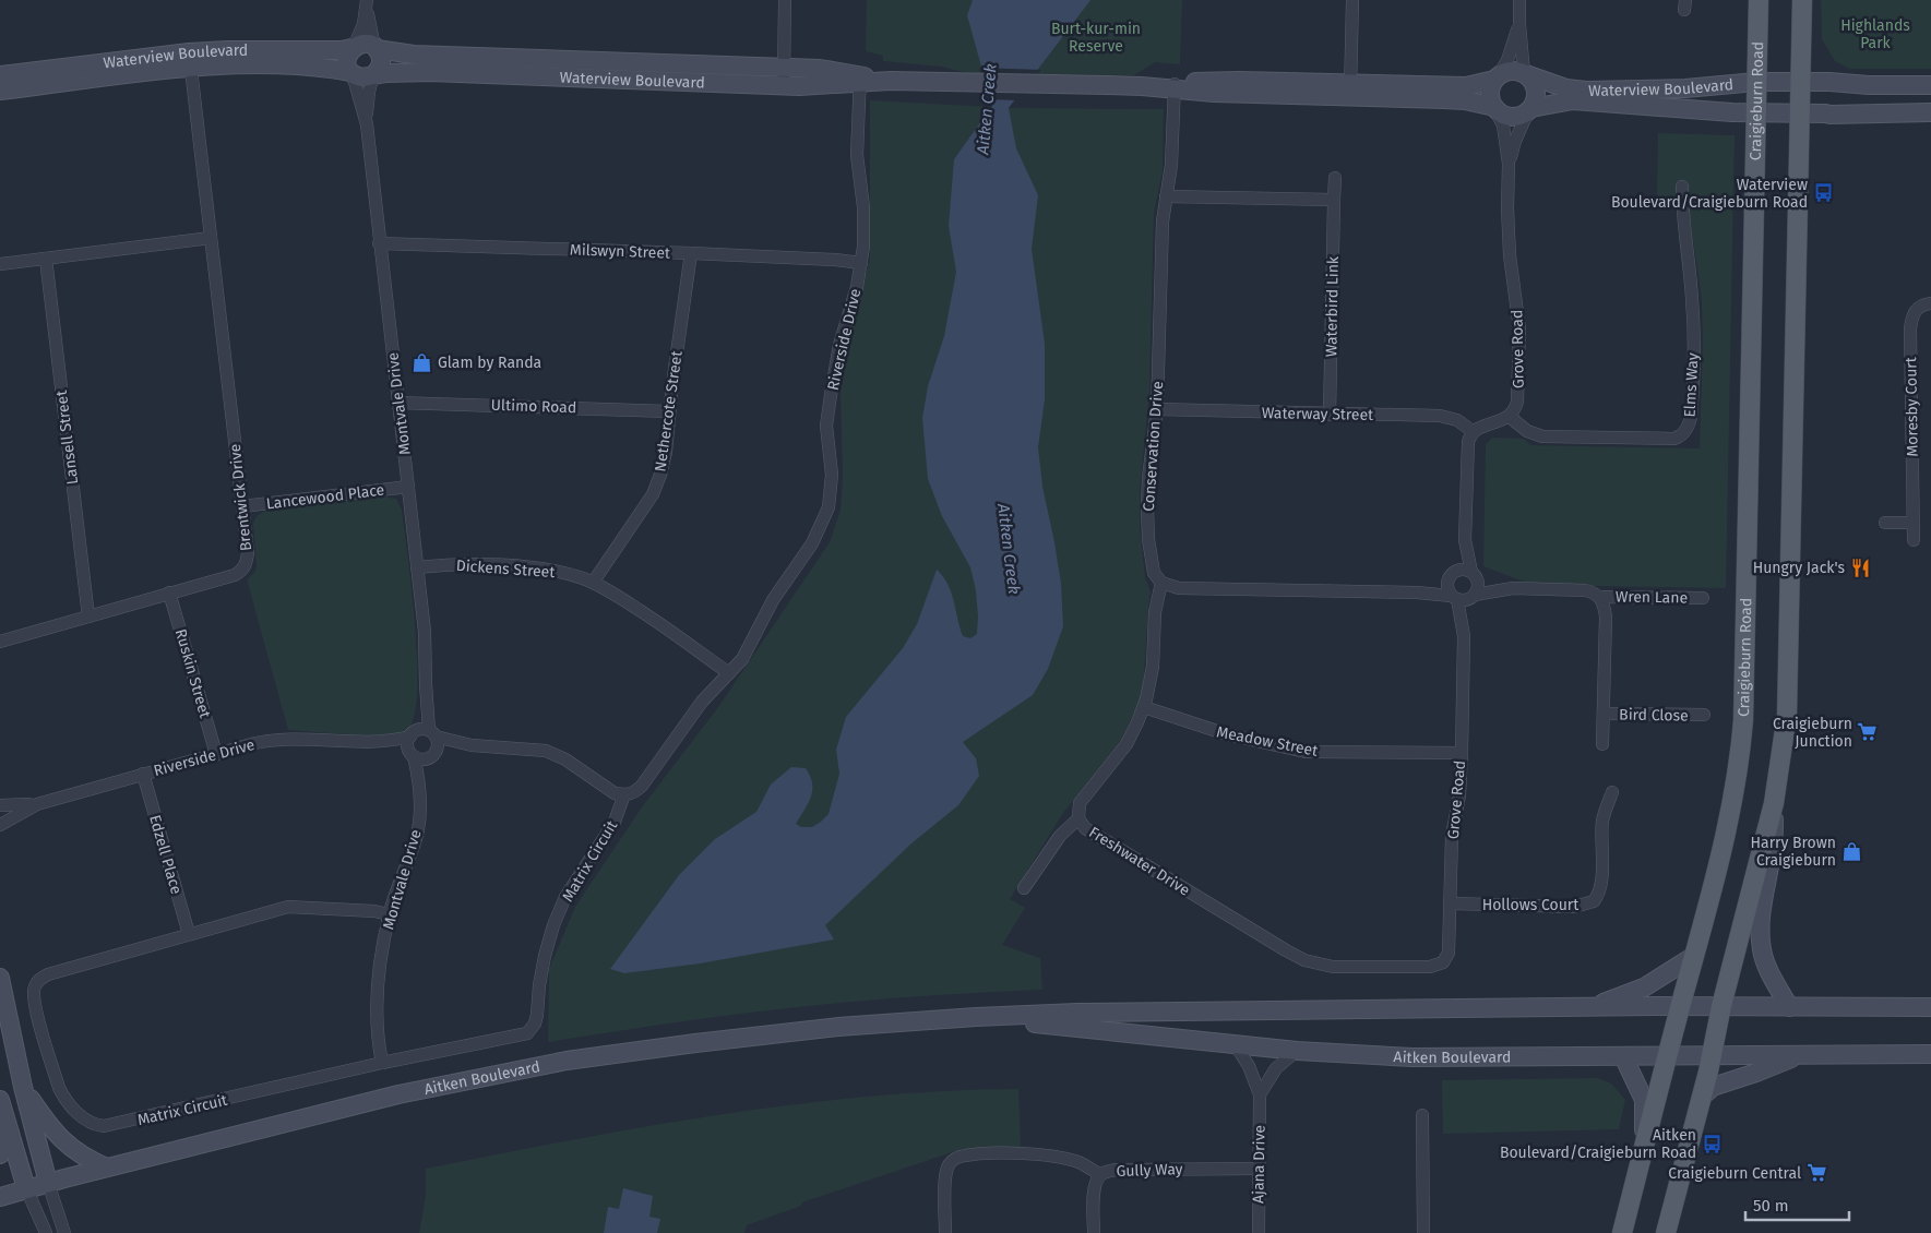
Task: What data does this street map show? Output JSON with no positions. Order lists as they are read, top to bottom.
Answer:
{
  "streets": {
    "main road": ["Waterview Boulevard", "Craigieburn Road", "Aitken Boulevard"],
    "street": [
      "Milswyn Street",
      "Waterbird Link",
      "Riverside Drive",
      "Grove Road",
      "Elms Way",
      "Montvale Drive",
      "Ultimo Road",
      "Moresby Court",
      "Nethercote Street",
      "Waterway Street",
      "Lansell Street",
      "Conservation Drive",
      "Lancewood Place",
      "Brentwick Drive",
      "Dickens Street",
      "Wren Lane",
      "Ruskin Street",
      "Bird Close",
      "Meadow Street",
      "Edzell Place",
      "Matrix Circuit",
      "Freshwater Drive",
      "Hollows Court",
      "Ajana Drive",
      "Gully Way"
    ]
  },
  "crossings": [
    ["Waterview Boulevard", "Craigieburn Road"],
    ["Waterview Boulevard", "Riverside Drive"],
    ["Waterview Boulevard", "Grove Road"],
    ["Waterview Boulevard", "Montvale Drive"],
    ["Waterview Boulevard", "Conservation Drive"],
    ["Waterview Boulevard", "Brentwick Drive"],
    ["Craigieburn Road", "Aitken Boulevard"],
    ["Milswyn Street", "Riverside Drive"],
    ["Milswyn Street", "Montvale Drive"],
    ["Milswyn Street", "Nethercote Street"],
    ["Waterbird Link", "Waterway Street"],
    ["Riverside Drive", "Montvale Drive"],
    ["Riverside Drive", "Ruskin Street"],
    ["Riverside Drive", "Edzell Place"],
    ["Riverside Drive", "Matrix Circuit"],
    ["Grove Road", "Elms Way"],
    ["Grove Road", "Meadow Street"],
    ["Grove Road", "Freshwater Drive"],
    ["Grove Road", "Hollows Court"],
    ["Montvale Drive", "Ultimo Road"],
    ["Montvale Drive", "Lancewood Place"],
    ["Montvale Drive", "Dickens Street"],
    ["Montvale Drive", "Matrix Circuit"],
    ["Ultimo Road", "Nethercote Street"],
    ["Nethercote Street", "Dickens Street"],
    ["Waterway Street", "Conservation Drive"],
    ["Lansell Street", "Brentwick Drive"],
    ["Conservation Drive", "Freshwater Drive"],
    ["Lancewood Place", "Brentwick Drive"],
    ["Brentwick Drive", "Ruskin Street"],
    ["Meadow Street", "Freshwater Drive"],
    ["Edzell Place", "Matrix Circuit"],
    ["Aitken Boulevard", "Ajana Drive"],
    ["Ajana Drive", "Gully Way"]
  ],
  "water": ["Aitken Creek"],
  "parks": ["Highlands Park", "Burt-kur-min Reserve"],
  "places": {
    "bus stop": ["Waterview Boulevard/Craigieburn Road", "Aitken Boulevard/Craigieburn Road"],
    "shop": ["Glam by Randa", "Harry Brown Craigieburn"],
    "restaurant": ["Hungry Jack's"],
    "supermarket": ["Craigieburn Junction", "Craigieburn Central"]
  },
  "scale_bar": "50 m"
}
